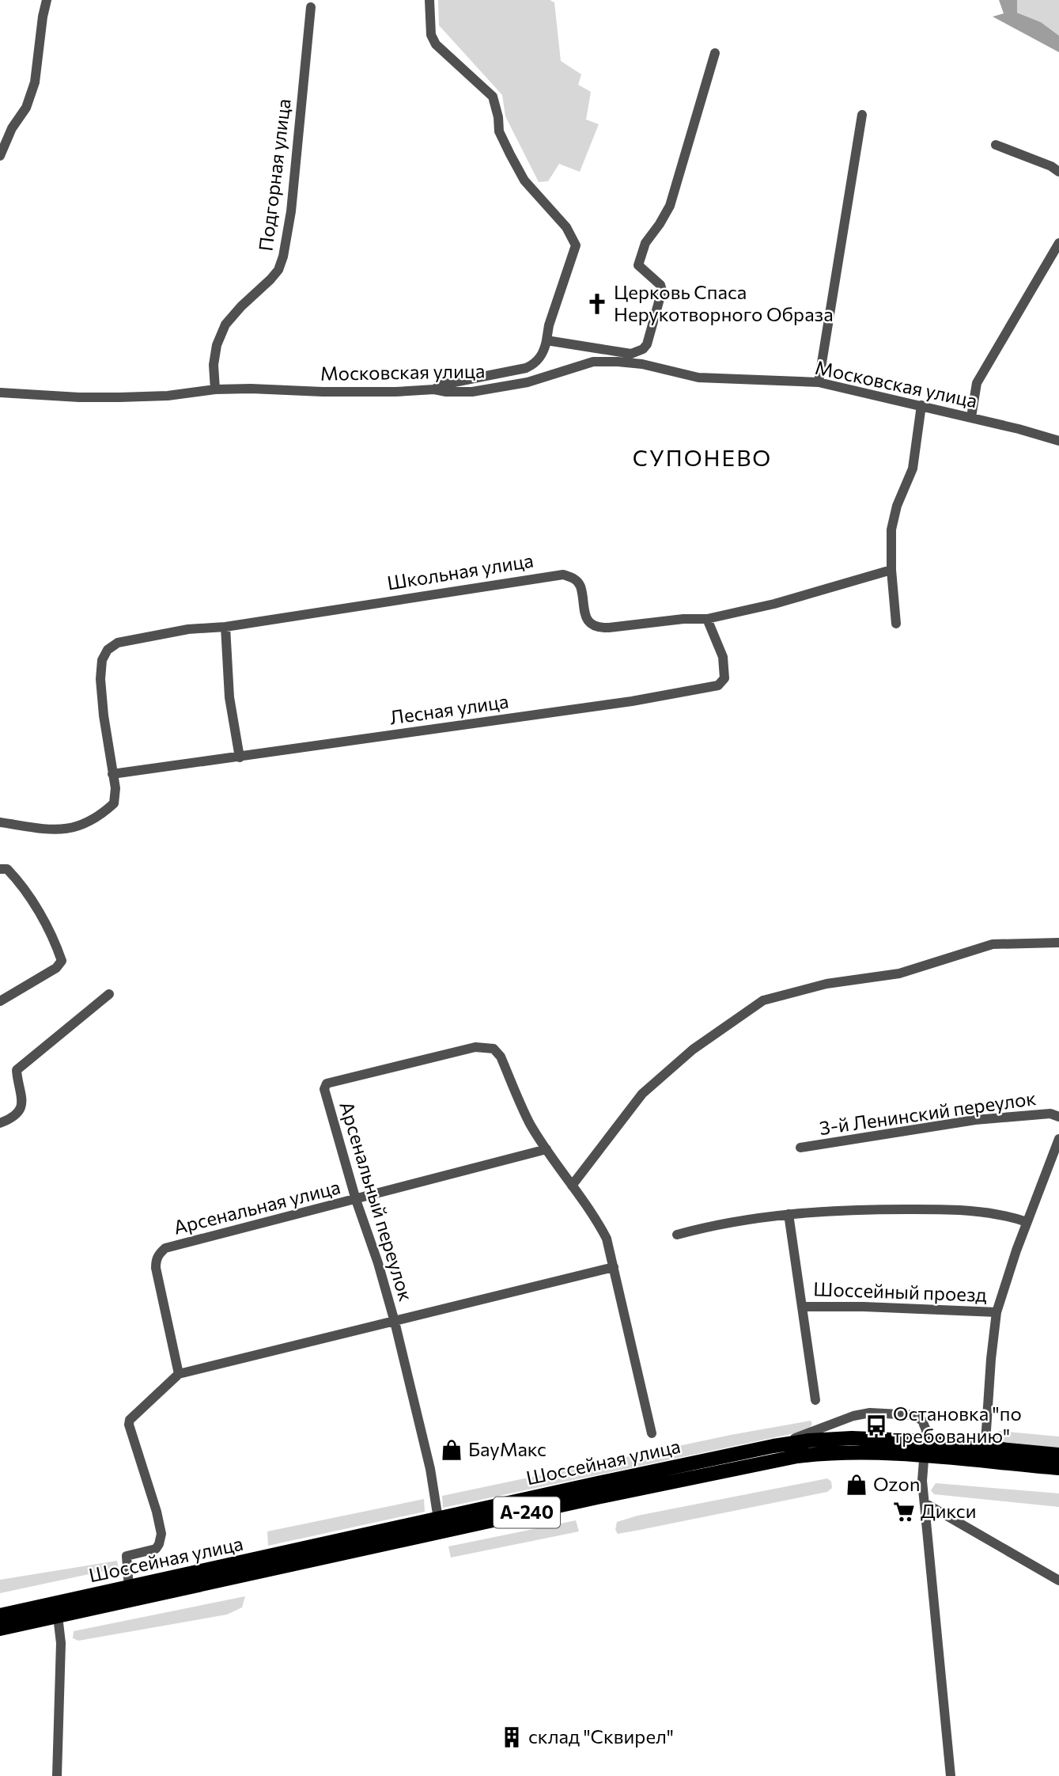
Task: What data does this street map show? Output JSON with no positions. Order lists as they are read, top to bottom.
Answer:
{
  "streets": {
    "main road": ["Шоссейная улица", "А-240"],
    "street": [
      "Подгорная улица",
      "Московская улица",
      "Школьная улица",
      "Лесная улица",
      "3-й Ленинский переулок",
      "Арсенальный переулок",
      "Арсенальная улица",
      "Шоссейный проезд"
    ]
  },
  "crossings": [
    ["Подгорная улица", "Московская улица"],
    ["Школьная улица", "Лесная улица"],
    ["Арсенальный переулок", "Арсенальная улица"],
    ["Арсенальный переулок", "Шоссейная улица"]
  ],
  "districts": ["СУПОНЕВО"],
  "places": {
    "church": ["Церковь Спаса Нерукотворного Образа"],
    "bus stop": ["Остановка \"по требованию\""],
    "shop": ["БауМакс", "Ozon"],
    "supermarket": ["Дикси"],
    "building": ["склад \"Сквирел\""]
  }
}
